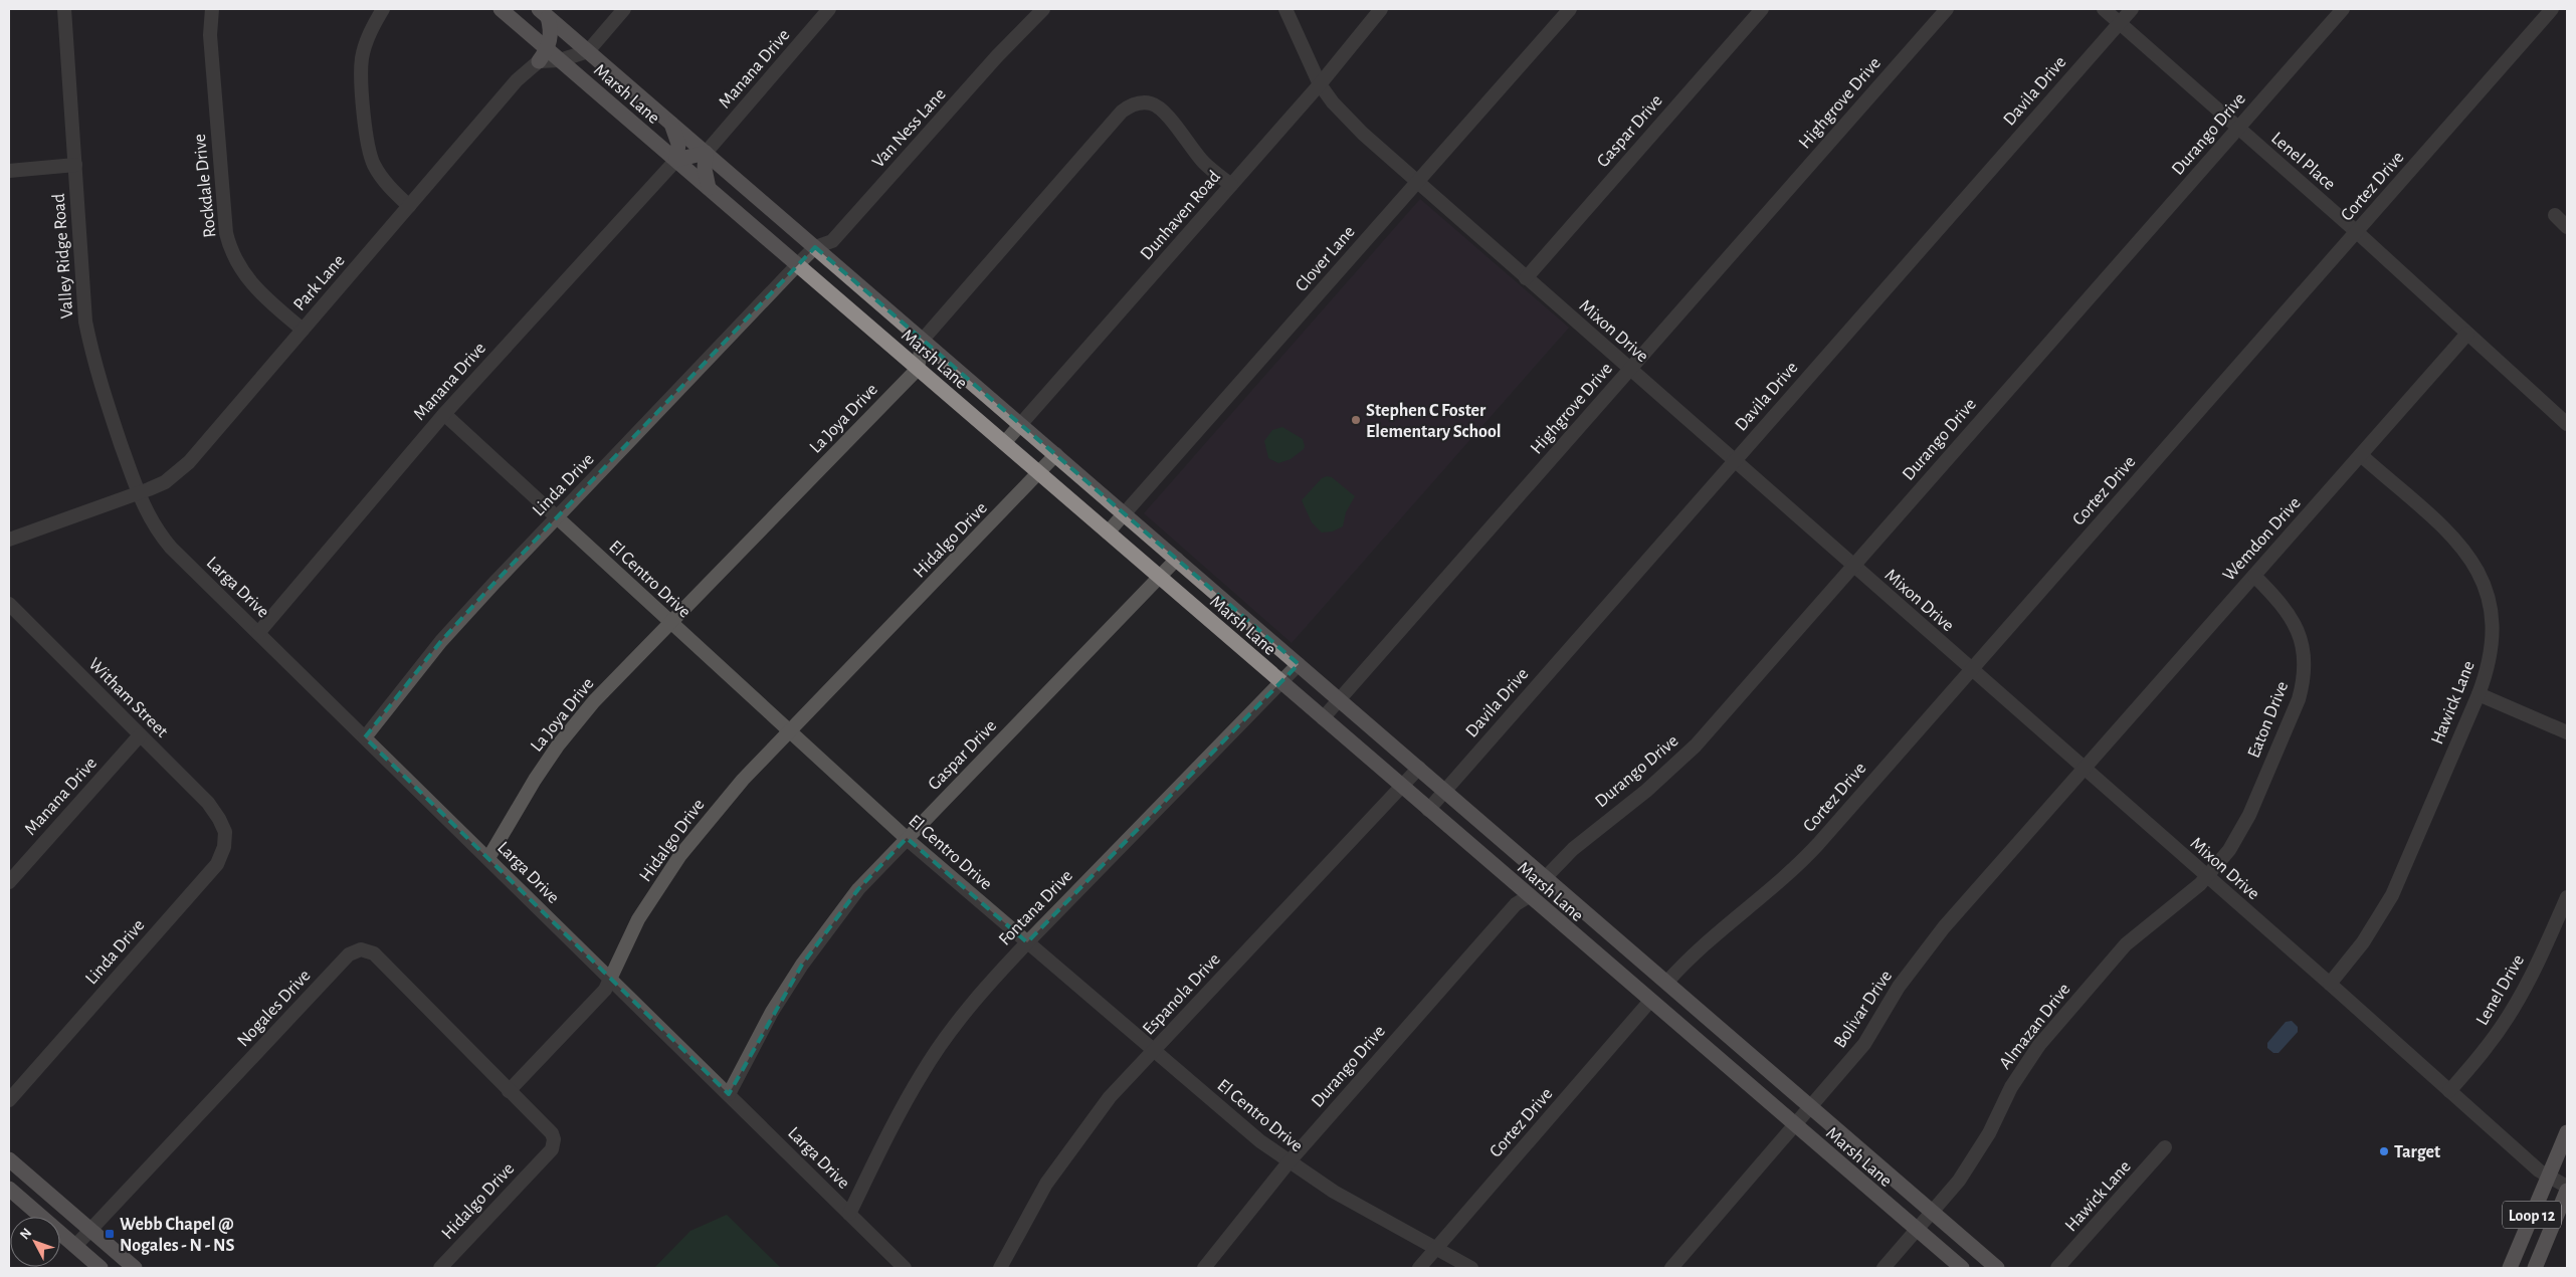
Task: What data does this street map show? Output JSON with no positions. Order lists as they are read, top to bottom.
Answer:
{
  "streets": {
    "main road": ["Marsh Lane", "Loop 12"],
    "street": [
      "Manana Drive",
      "Davila Drive",
      "Highgrove Drive",
      "Van Ness Lane",
      "Gaspar Drive",
      "Durango Drive",
      "Lenel Place",
      "Rockdale Drive",
      "Cortez Drive",
      "Dunhaven Road",
      "Valley Ridge Road",
      "Clover Lane",
      "Park Lane",
      "Mixon Drive",
      "La Joya Drive",
      "Linda Drive",
      "Wemdon Drive",
      "Hidalgo Drive",
      "El Centro Drive",
      "Larga Drive",
      "Witham Street",
      "Hawick Lane",
      "Eaton Drive",
      "Fontana Drive",
      "Lenel Drive",
      "Espanola Drive",
      "Nogales Drive",
      "Bolivar Drive",
      "Almazan Drive"
    ]
  },
  "crossings": [
    ["Manana Drive", "Marsh Lane"],
    ["Manana Drive", "El Centro Drive"],
    ["Manana Drive", "Larga Drive"],
    ["Manana Drive", "Witham Street"],
    ["Davila Drive", "Marsh Lane"],
    ["Davila Drive", "Lenel Place"],
    ["Davila Drive", "Mixon Drive"],
    ["Marsh Lane", "Highgrove Drive"],
    ["Marsh Lane", "Van Ness Lane"],
    ["Marsh Lane", "Gaspar Drive"],
    ["Marsh Lane", "Durango Drive"],
    ["Marsh Lane", "Cortez Drive"],
    ["Marsh Lane", "Dunhaven Road"],
    ["Marsh Lane", "Clover Lane"],
    ["Marsh Lane", "Park Lane"],
    ["Marsh Lane", "La Joya Drive"],
    ["Marsh Lane", "Linda Drive"],
    ["Marsh Lane", "Hidalgo Drive"],
    ["Marsh Lane", "Fontana Drive"],
    ["Marsh Lane", "Espanola Drive"],
    ["Marsh Lane", "Bolivar Drive"],
    ["Marsh Lane", "Almazan Drive"],
    ["Highgrove Drive", "Mixon Drive"],
    ["Van Ness Lane", "Linda Drive"],
    ["Gaspar Drive", "Mixon Drive"],
    ["Gaspar Drive", "El Centro Drive"],
    ["Gaspar Drive", "Larga Drive"],
    ["Durango Drive", "Lenel Place"],
    ["Durango Drive", "Mixon Drive"],
    ["Durango Drive", "El Centro Drive"],
    ["Lenel Place", "Cortez Drive"],
    ["Lenel Place", "Wemdon Drive"],
    ["Rockdale Drive", "Park Lane"],
    ["Cortez Drive", "Mixon Drive"],
    ["Cortez Drive", "El Centro Drive"],
    ["Dunhaven Road", "Mixon Drive"],
    ["Valley Ridge Road", "Park Lane"],
    ["Valley Ridge Road", "Larga Drive"],
    ["Clover Lane", "Mixon Drive"],
    ["Park Lane", "Larga Drive"],
    ["Mixon Drive", "Wemdon Drive"],
    ["Mixon Drive", "Hawick Lane"],
    ["Mixon Drive", "Eaton Drive"],
    ["Mixon Drive", "Lenel Drive"],
    ["Mixon Drive", "Bolivar Drive"],
    ["Mixon Drive", "Almazan Drive"],
    ["Mixon Drive", "Loop 12"],
    ["La Joya Drive", "El Centro Drive"],
    ["La Joya Drive", "Larga Drive"],
    ["Linda Drive", "El Centro Drive"],
    ["Linda Drive", "Larga Drive"],
    ["Linda Drive", "Witham Street"],
    ["Wemdon Drive", "Hawick Lane"],
    ["Wemdon Drive", "Eaton Drive"],
    ["Wemdon Drive", "Bolivar Drive"],
    ["Hidalgo Drive", "El Centro Drive"],
    ["Hidalgo Drive", "Larga Drive"],
    ["Hidalgo Drive", "Nogales Drive"],
    ["El Centro Drive", "Fontana Drive"],
    ["El Centro Drive", "Espanola Drive"],
    ["Larga Drive", "Fontana Drive"],
    ["Eaton Drive", "Almazan Drive"]
  ],
  "places": {
    "other": ["Stephen C Foster Elementary School", "Target"],
    "transit": ["Webb Chapel @ Nogales - N - NS"]
  },
  "north": "top left"
}
